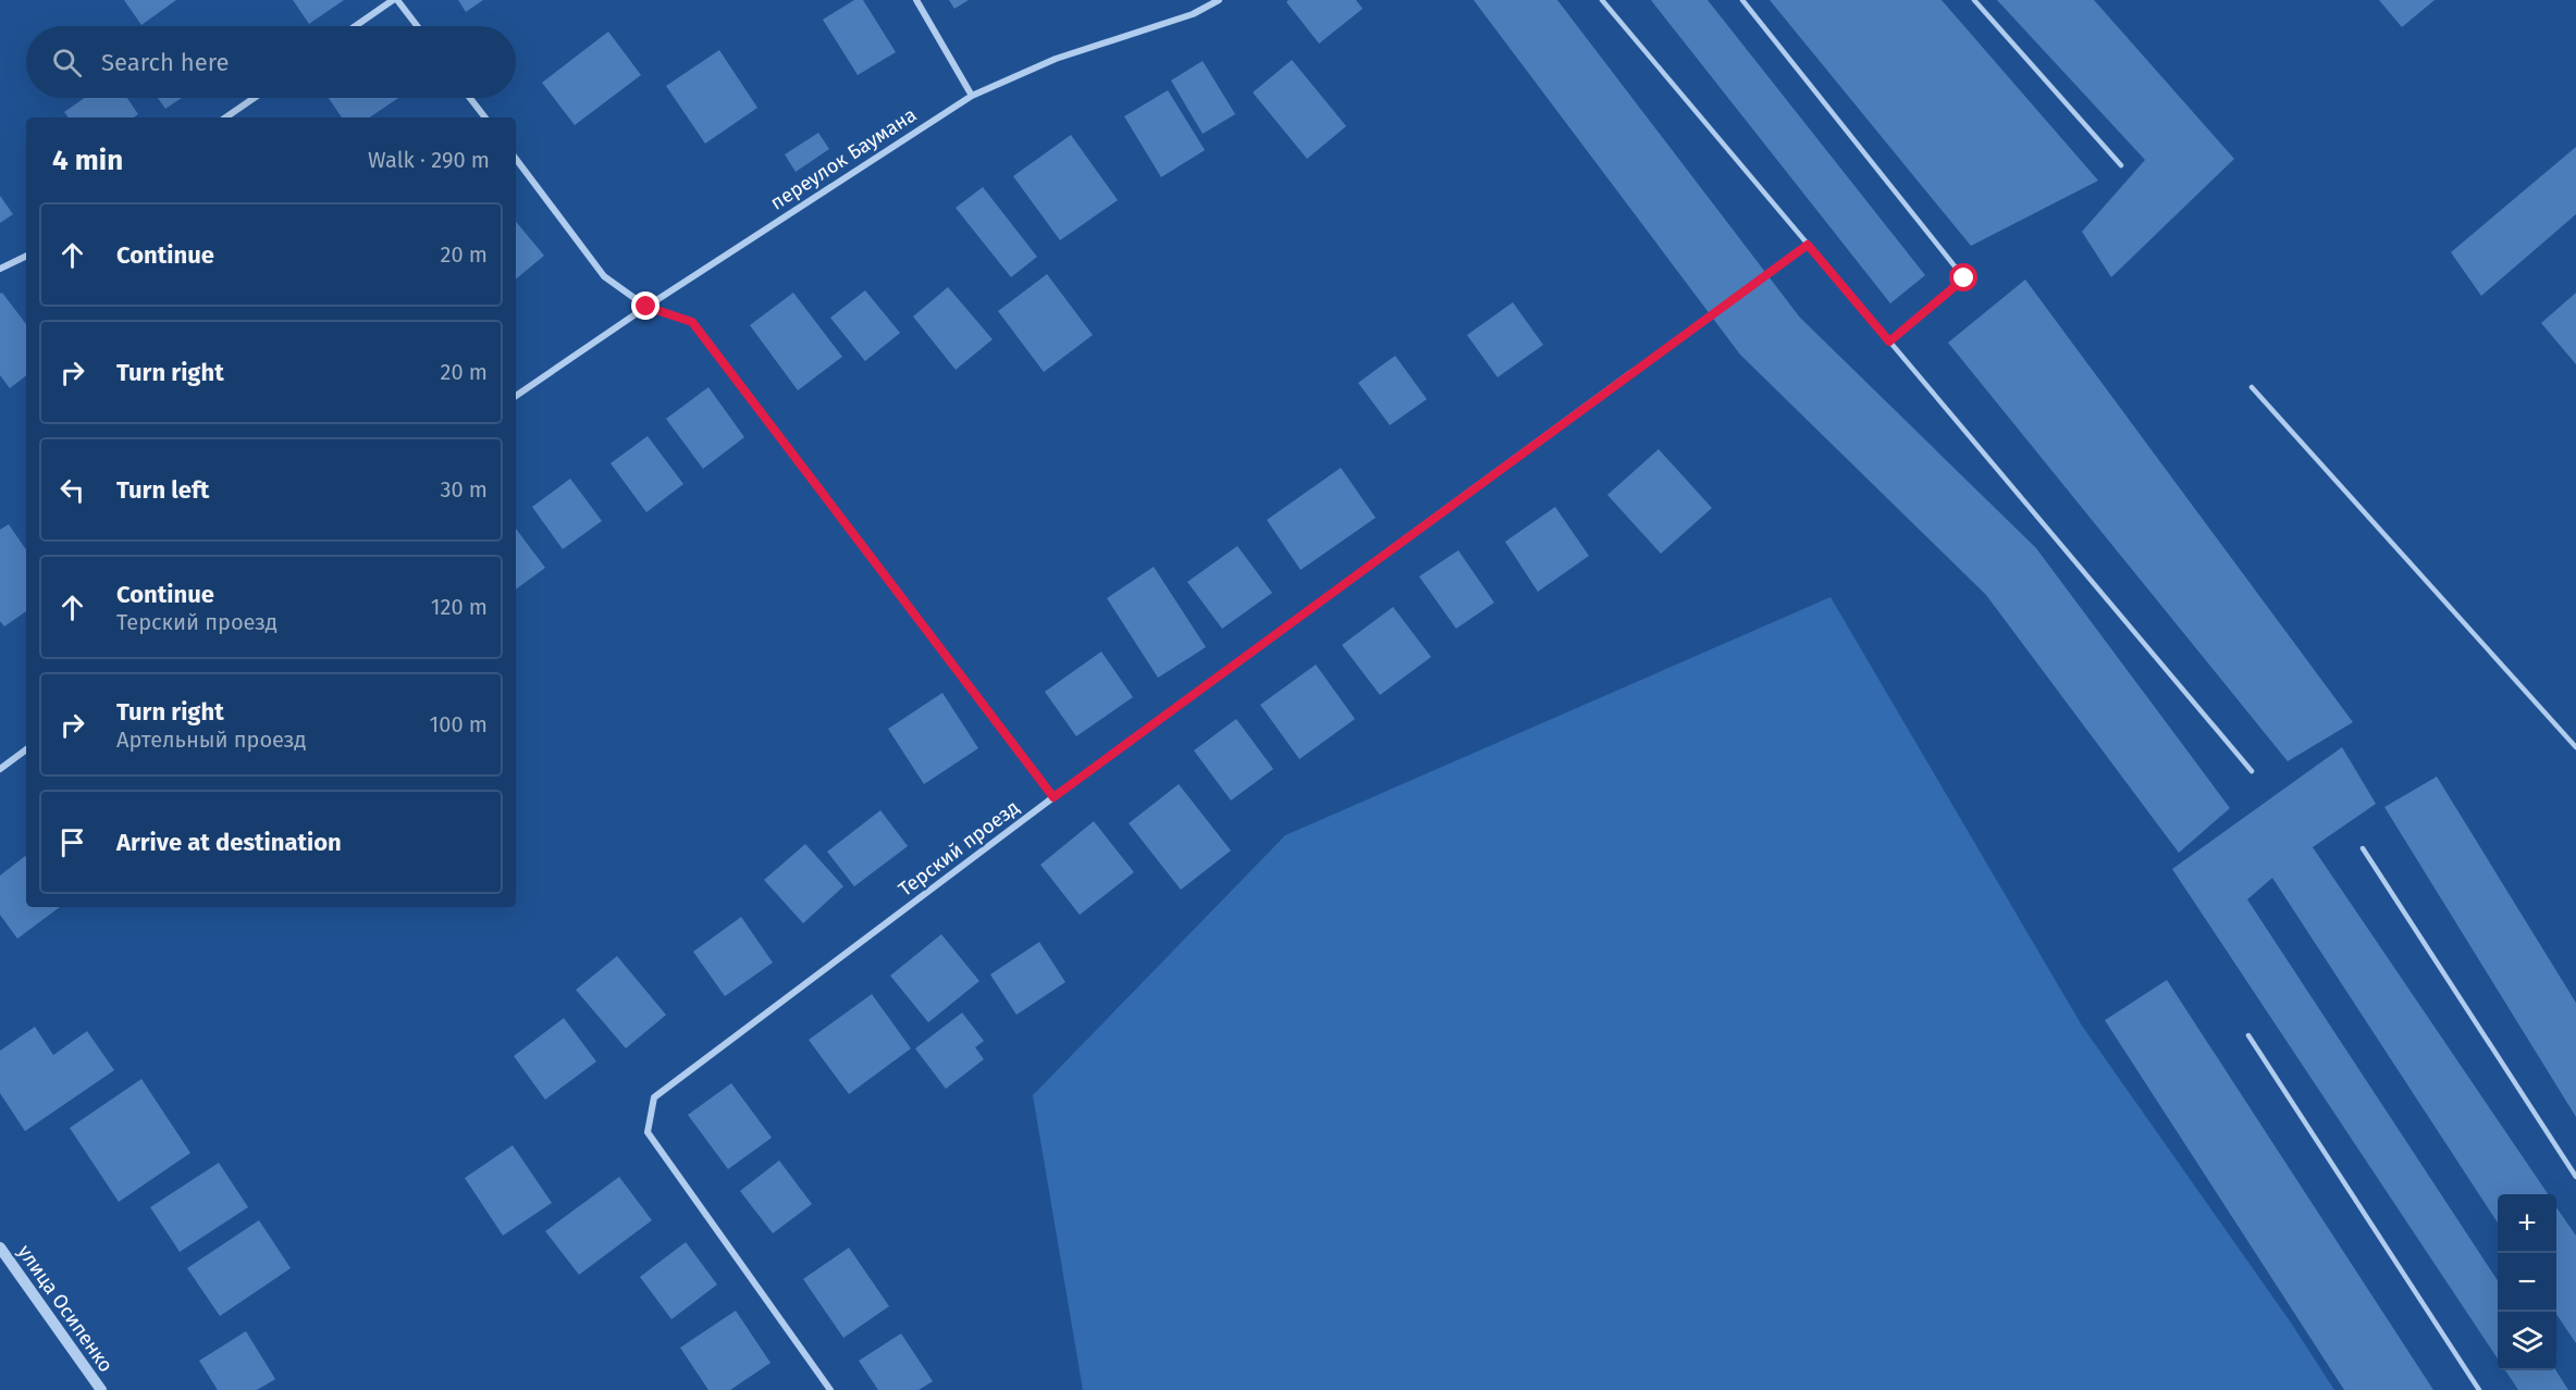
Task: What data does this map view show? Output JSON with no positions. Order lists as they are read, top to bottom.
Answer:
{
  "streets": {
    "street": ["переулок Баумана", "Терский проезд", "улица Осипенко"]
  },
  "page": {
    "search": "Search here",
    "heading": ["4 min", "Walk · 290 m"],
    "list": [
      ["Continue", "20 m"],
      ["Turn right", "20 m"],
      ["Turn left", "30 m"],
      ["Continue", "Терский проезд", "120 m"],
      ["Turn right", "Артельный проезд", "100 m"],
      "Arrive at destination"
    ],
    "map_buttons": ["+", "−"]
  }
}
